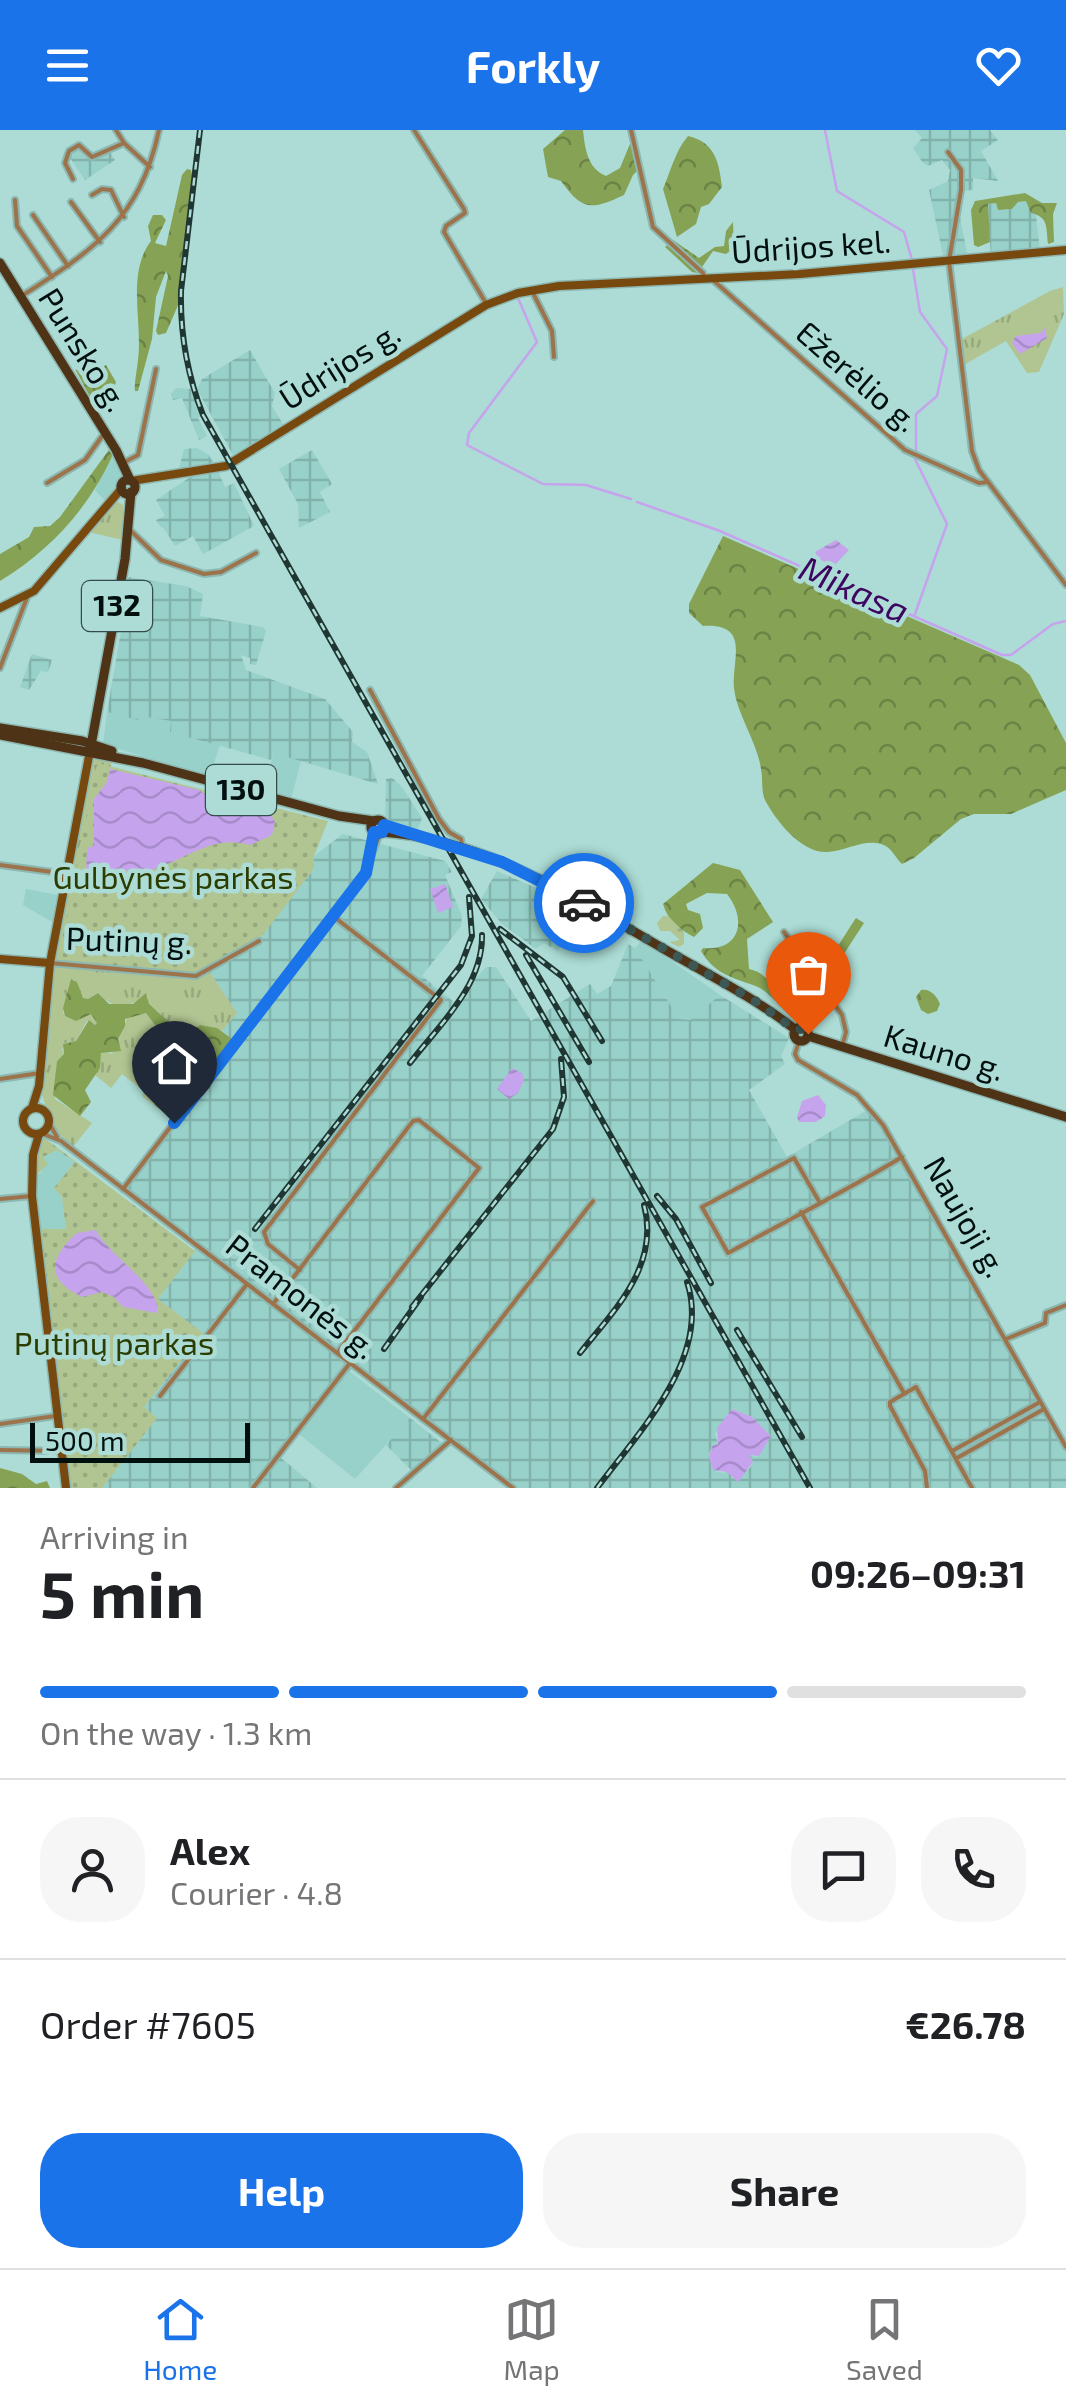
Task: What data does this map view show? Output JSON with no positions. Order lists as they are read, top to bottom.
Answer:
{
  "streets": {
    "main road": [
      "Ūdrijos kel.",
      "Punsko g.",
      "Ūdrijos g.",
      "132",
      "130",
      "Putinų g.",
      "Kauno g."
    ],
    "street": ["Ežerėlio g.", "Naujoji g.", "Pramonės g."]
  },
  "crossings": [
    ["Ūdrijos kel.", "Ūdrijos g."],
    ["Ūdrijos kel.", "Ežerėlio g."],
    ["Punsko g.", "Ūdrijos g."],
    ["Punsko g.", "132"],
    ["Ūdrijos g.", "132"],
    ["132", "130"],
    ["132", "Putinų g."],
    ["130", "Putinų g."],
    ["130", "Kauno g."],
    ["130", "Naujoji g."],
    ["Kauno g.", "Naujoji g."]
  ],
  "water": ["Mikasa"],
  "parks": ["Gulbynės parkas", "Putinų parkas"],
  "scale_bar": "500 m",
  "page": {
    "header": "Forkly",
    "scale": "500 m",
    "heading": ["5 min", "Arriving in", "09:26–09:31"],
    "panel": [
      "Alex",
      "Courier · 4.8",
      "Order #7605",
      "€26.78"
    ],
    "bar": "On the way · 1.3 km",
    "buttons": ["Help", "Share"],
    "tabs": ["Home", "Map", "Saved"]
  }
}
